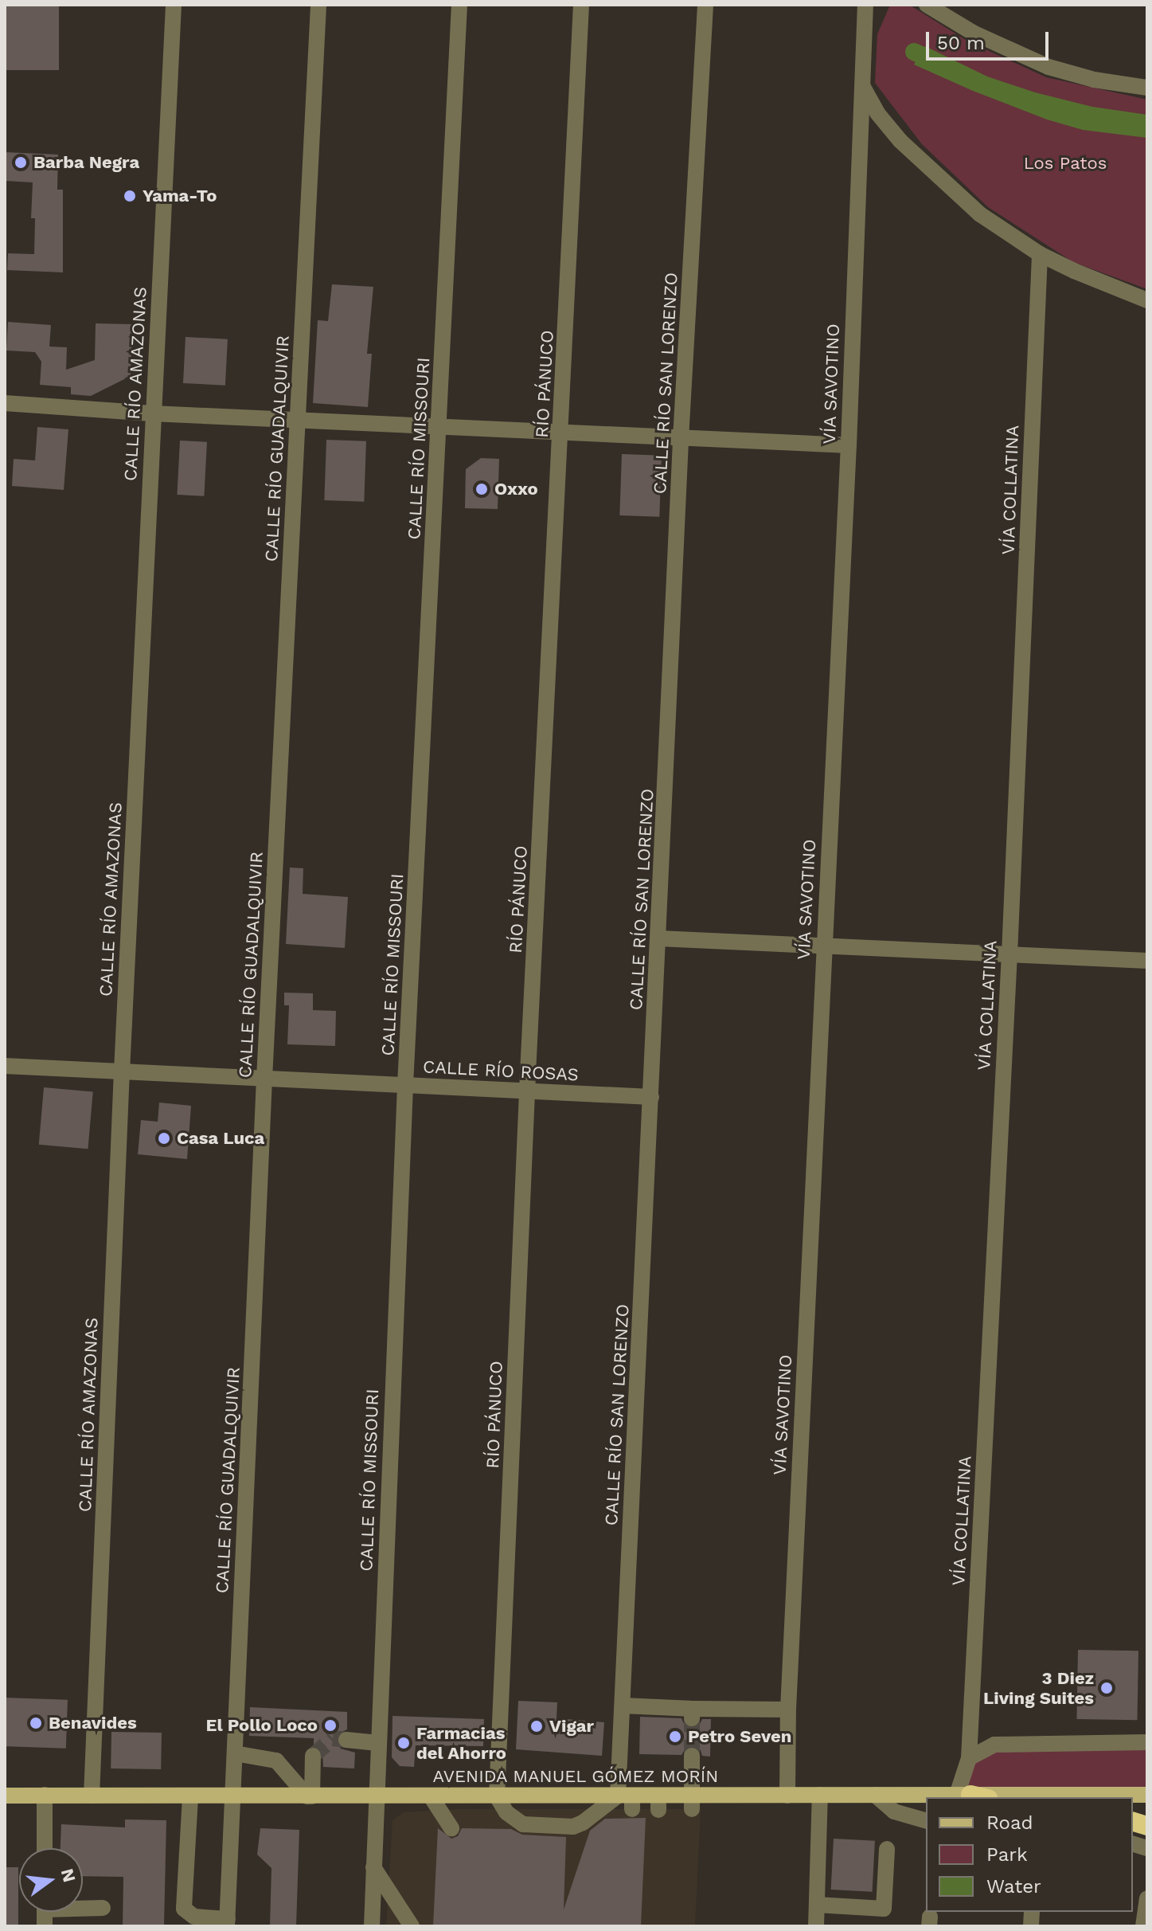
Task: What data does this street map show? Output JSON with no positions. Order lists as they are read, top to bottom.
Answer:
{
  "streets": {
    "main road": ["AVENIDA MANUEL GÓMEZ MORÍN"],
    "street": [
      "CALLE RÍO SAN LORENZO",
      "CALLE RÍO AMAZONAS",
      "RÍO PÁNUCO",
      "VÍA SAVOTINO",
      "CALLE RÍO GUADALQUIVIR",
      "CALLE RÍO MISSOURI",
      "VÍA COLLATINA",
      "CALLE RÍO ROSAS"
    ]
  },
  "crossings": [
    ["CALLE RÍO SAN LORENZO", "CALLE RÍO ROSAS"],
    ["CALLE RÍO SAN LORENZO", "AVENIDA MANUEL GÓMEZ MORÍN"],
    ["CALLE RÍO AMAZONAS", "CALLE RÍO ROSAS"],
    ["CALLE RÍO AMAZONAS", "AVENIDA MANUEL GÓMEZ MORÍN"],
    ["RÍO PÁNUCO", "CALLE RÍO ROSAS"],
    ["RÍO PÁNUCO", "AVENIDA MANUEL GÓMEZ MORÍN"],
    ["VÍA SAVOTINO", "AVENIDA MANUEL GÓMEZ MORÍN"],
    ["CALLE RÍO GUADALQUIVIR", "CALLE RÍO ROSAS"],
    ["CALLE RÍO GUADALQUIVIR", "AVENIDA MANUEL GÓMEZ MORÍN"],
    ["CALLE RÍO MISSOURI", "CALLE RÍO ROSAS"],
    ["CALLE RÍO MISSOURI", "AVENIDA MANUEL GÓMEZ MORÍN"],
    ["VÍA COLLATINA", "AVENIDA MANUEL GÓMEZ MORÍN"]
  ],
  "parks": ["Los Patos"],
  "places": [
    "Barba Negra",
    "Yama-To",
    "Oxxo",
    "Casa Luca",
    "3 Diez Living Suites",
    "Benavides",
    "El Pollo Loco",
    "Vigar",
    "Petro Seven",
    "Farmacias del Ahorro"
  ],
  "legend": ["Road", "Park", "Water"],
  "scale_bar": "50 m",
  "north": "right"
}
